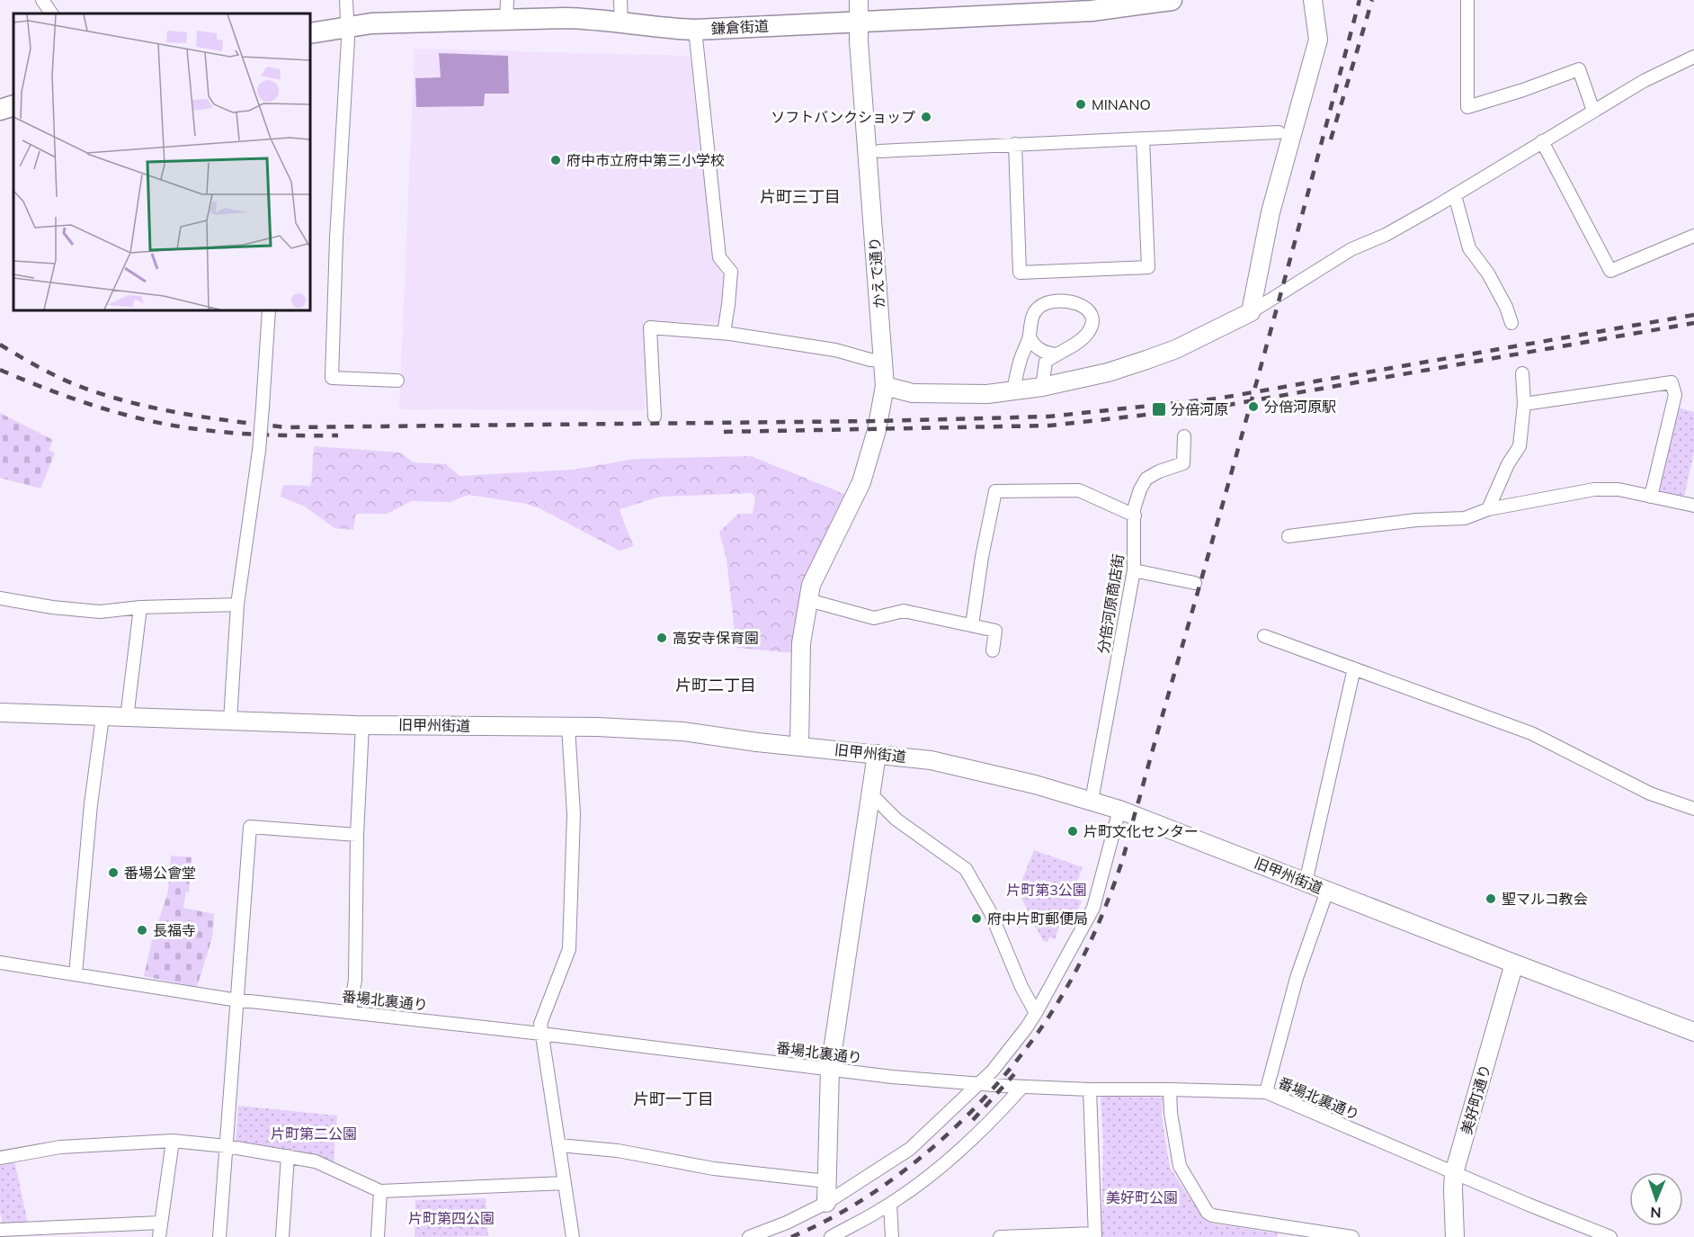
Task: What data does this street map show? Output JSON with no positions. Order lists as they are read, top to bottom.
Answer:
{
  "streets": {
    "main road": ["鎌倉街道"],
    "street": [
      "かえで通り",
      "分倍河原商店街",
      "旧甲州街道",
      "番場北裏通り",
      "美好町通り"
    ]
  },
  "crossings": [
    ["鎌倉街道", "かえで通り"],
    ["かえで通り", "旧甲州街道"],
    ["分倍河原商店街", "旧甲州街道"],
    ["旧甲州街道", "美好町通り"],
    ["番場北裏通り", "美好町通り"]
  ],
  "districts": ["片町三丁目", "片町二丁目", "片町一丁目"],
  "parks": [
    "片町第3公園",
    "片町第二公園",
    "美好町公園",
    "片町第四公園"
  ],
  "places": {
    "other": [
      "MINANO",
      "ソフトバンクショップ",
      "府中市立府中第三小学校",
      "分倍河原駅",
      "高安寺保育園",
      "片町文化センター",
      "番場公會堂",
      "聖マルコ教会",
      "府中片町郵便局",
      "長福寺"
    ],
    "transit": ["分倍河原"]
  },
  "north": "bottom"
}
